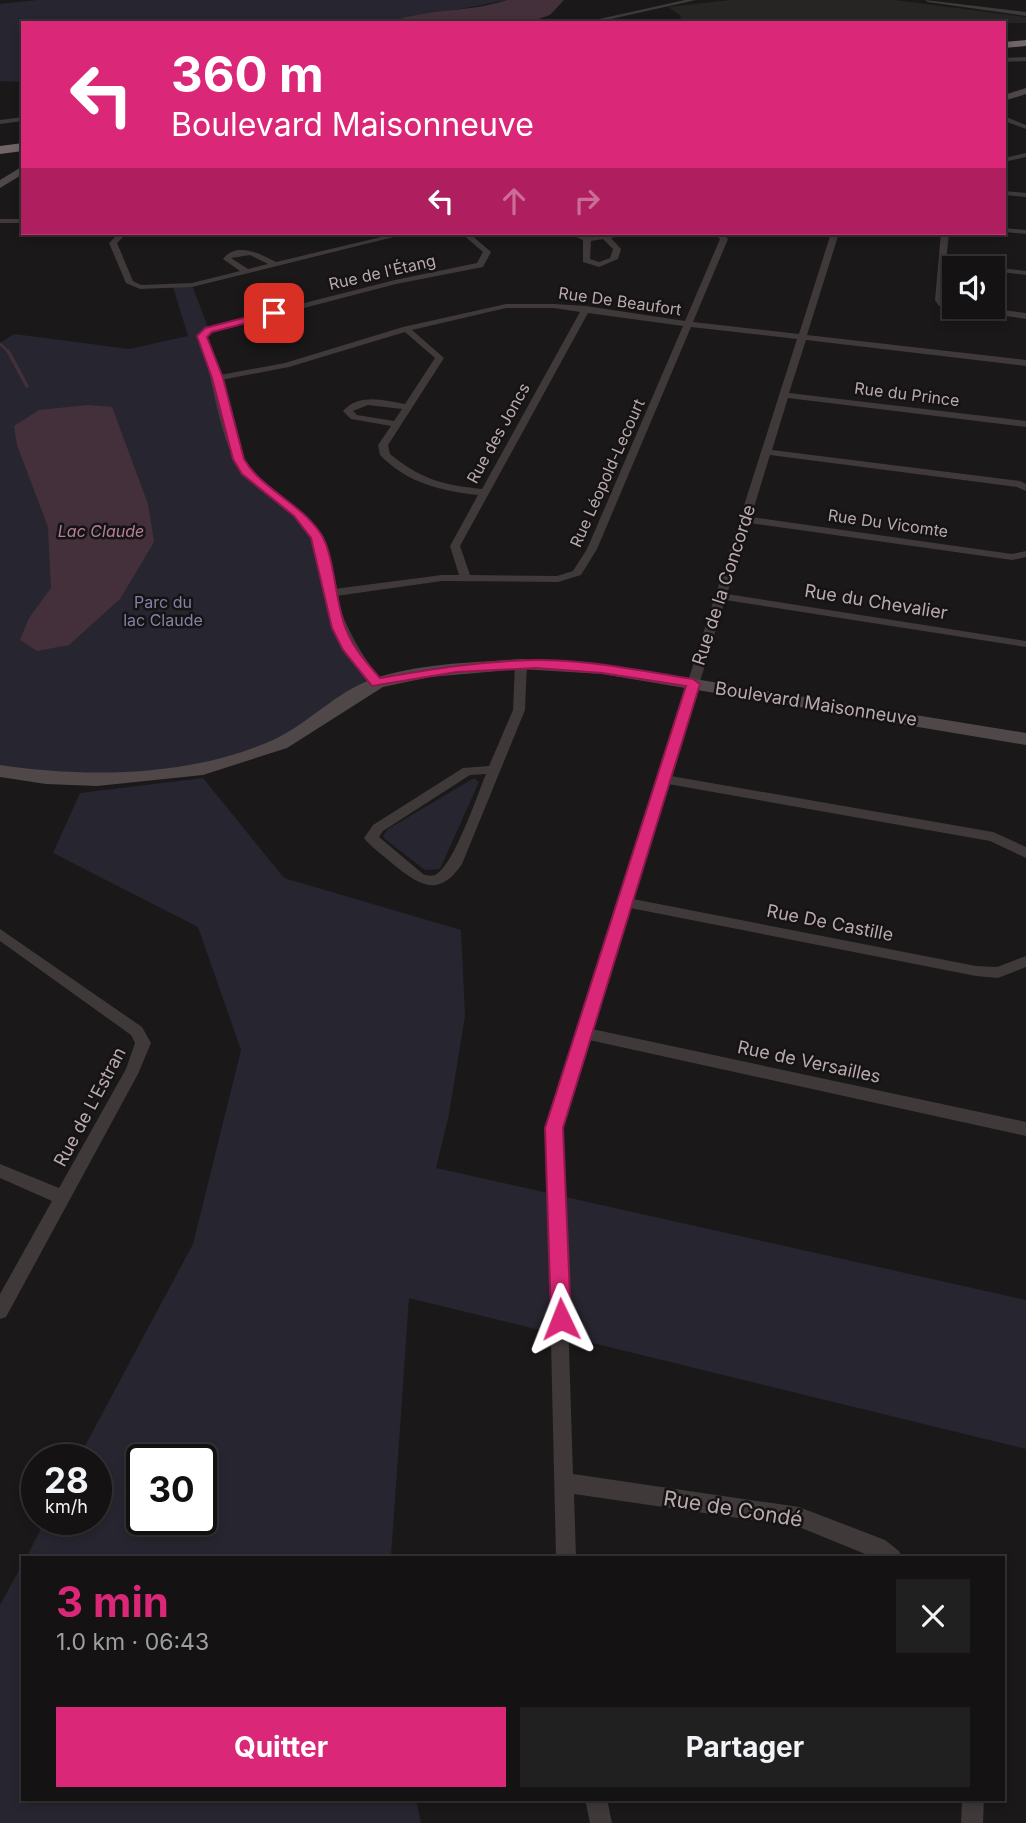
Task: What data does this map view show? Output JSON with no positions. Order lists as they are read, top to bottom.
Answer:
{
  "streets": {
    "street": [
      "Rue de l'Étang",
      "Rue De Beaufort",
      "Rue du Prince",
      "Rue des Joncs",
      "Rue Léopold-Lecourt",
      "Rue Du Vicomte",
      "Rue de la Concorde",
      "Rue du Chevalier",
      "Boulevard Maisonneuve",
      "Rue De Castille",
      "Rue de Versailles",
      "Rue de L'Estran",
      "Rue de Condé"
    ]
  },
  "crossings": [
    ["Rue de l'Étang", "Rue De Beaufort"],
    ["Rue De Beaufort", "Rue des Joncs"],
    ["Rue De Beaufort", "Rue Léopold-Lecourt"],
    ["Rue De Beaufort", "Rue de la Concorde"],
    ["Rue du Prince", "Rue de la Concorde"],
    ["Rue des Joncs", "Rue Léopold-Lecourt"],
    ["Rue Du Vicomte", "Rue de la Concorde"],
    ["Rue de la Concorde", "Rue du Chevalier"],
    ["Rue de la Concorde", "Boulevard Maisonneuve"],
    ["Rue de la Concorde", "Rue De Castille"],
    ["Rue de la Concorde", "Rue de Versailles"],
    ["Rue de la Concorde", "Rue de Condé"]
  ],
  "water": ["Lac Claude"],
  "parks": ["Parc du lac Claude"],
  "page": {
    "turn": ["360 m", "Boulevard Maisonneuve"],
    "speed": "28 km/h",
    "limit": "30",
    "heading": ["3 min", "1.0 km · 06:43"],
    "buttons": ["Quitter", "Partager"]
  }
}
